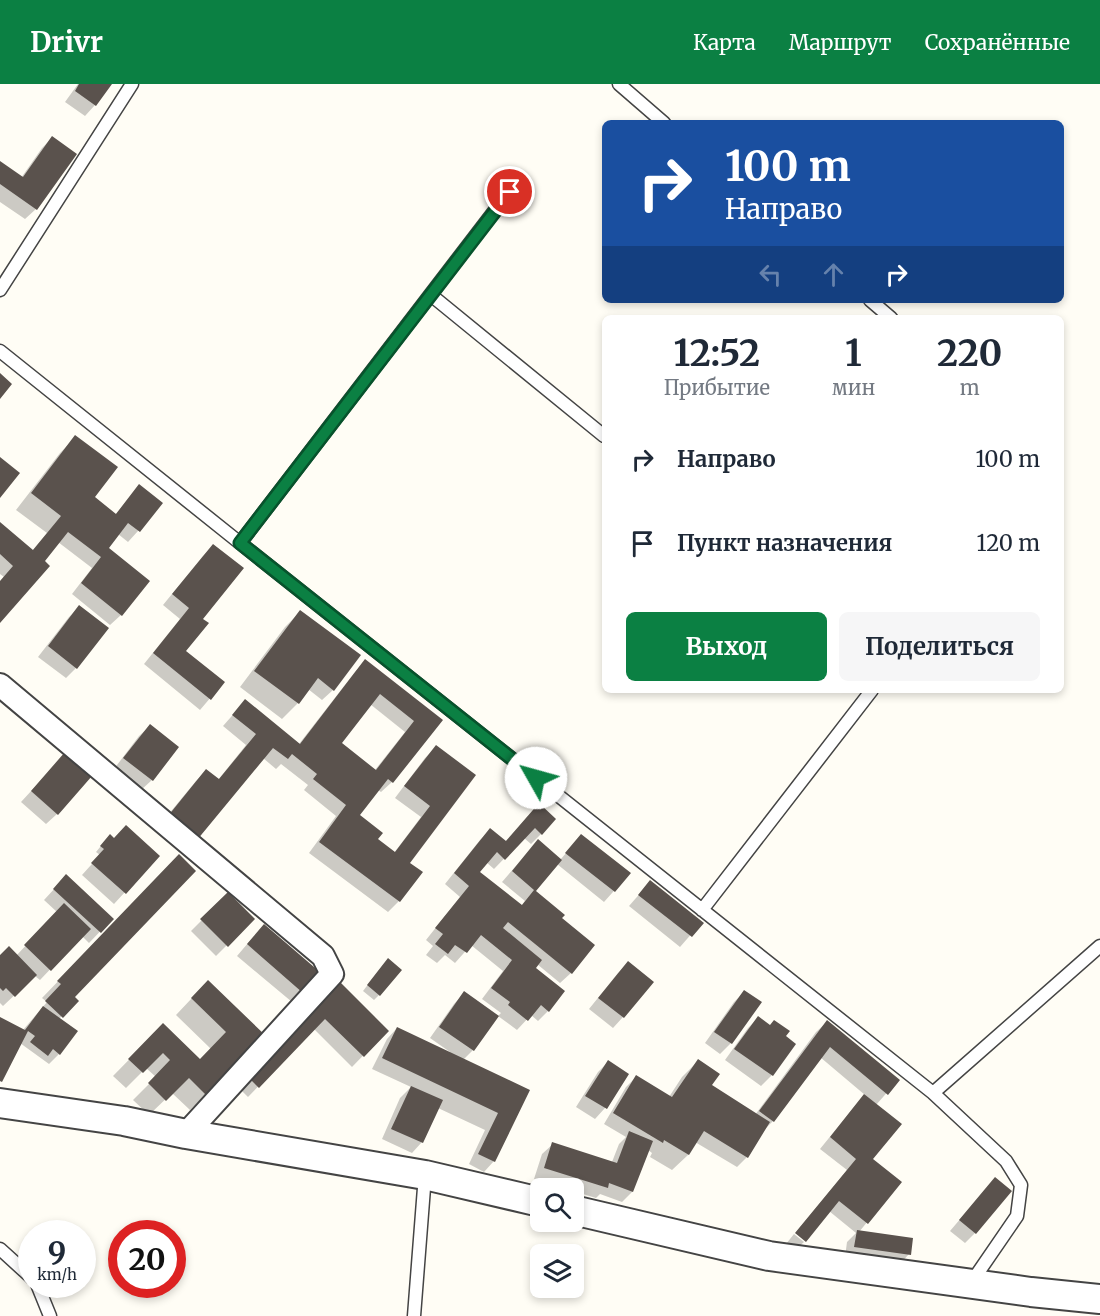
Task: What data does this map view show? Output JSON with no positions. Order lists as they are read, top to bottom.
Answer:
{
  "page": {
    "header": "Drivr",
    "nav": ["Карта", "Маршрут", "Сохранённые"],
    "turn": ["100 m", "Направо"],
    "eta": [
      "12:52",
      "Прибытие",
      "1",
      "мин",
      "220",
      "m"
    ],
    "list": [
      {
        "name": "Направо",
        "value": "100 m"
      },
      {
        "name": "Пункт назначения",
        "value": "120 m"
      }
    ],
    "buttons": ["Выход", "Поделиться"],
    "speed": "9 km/h",
    "limit": "20"
  }
}
